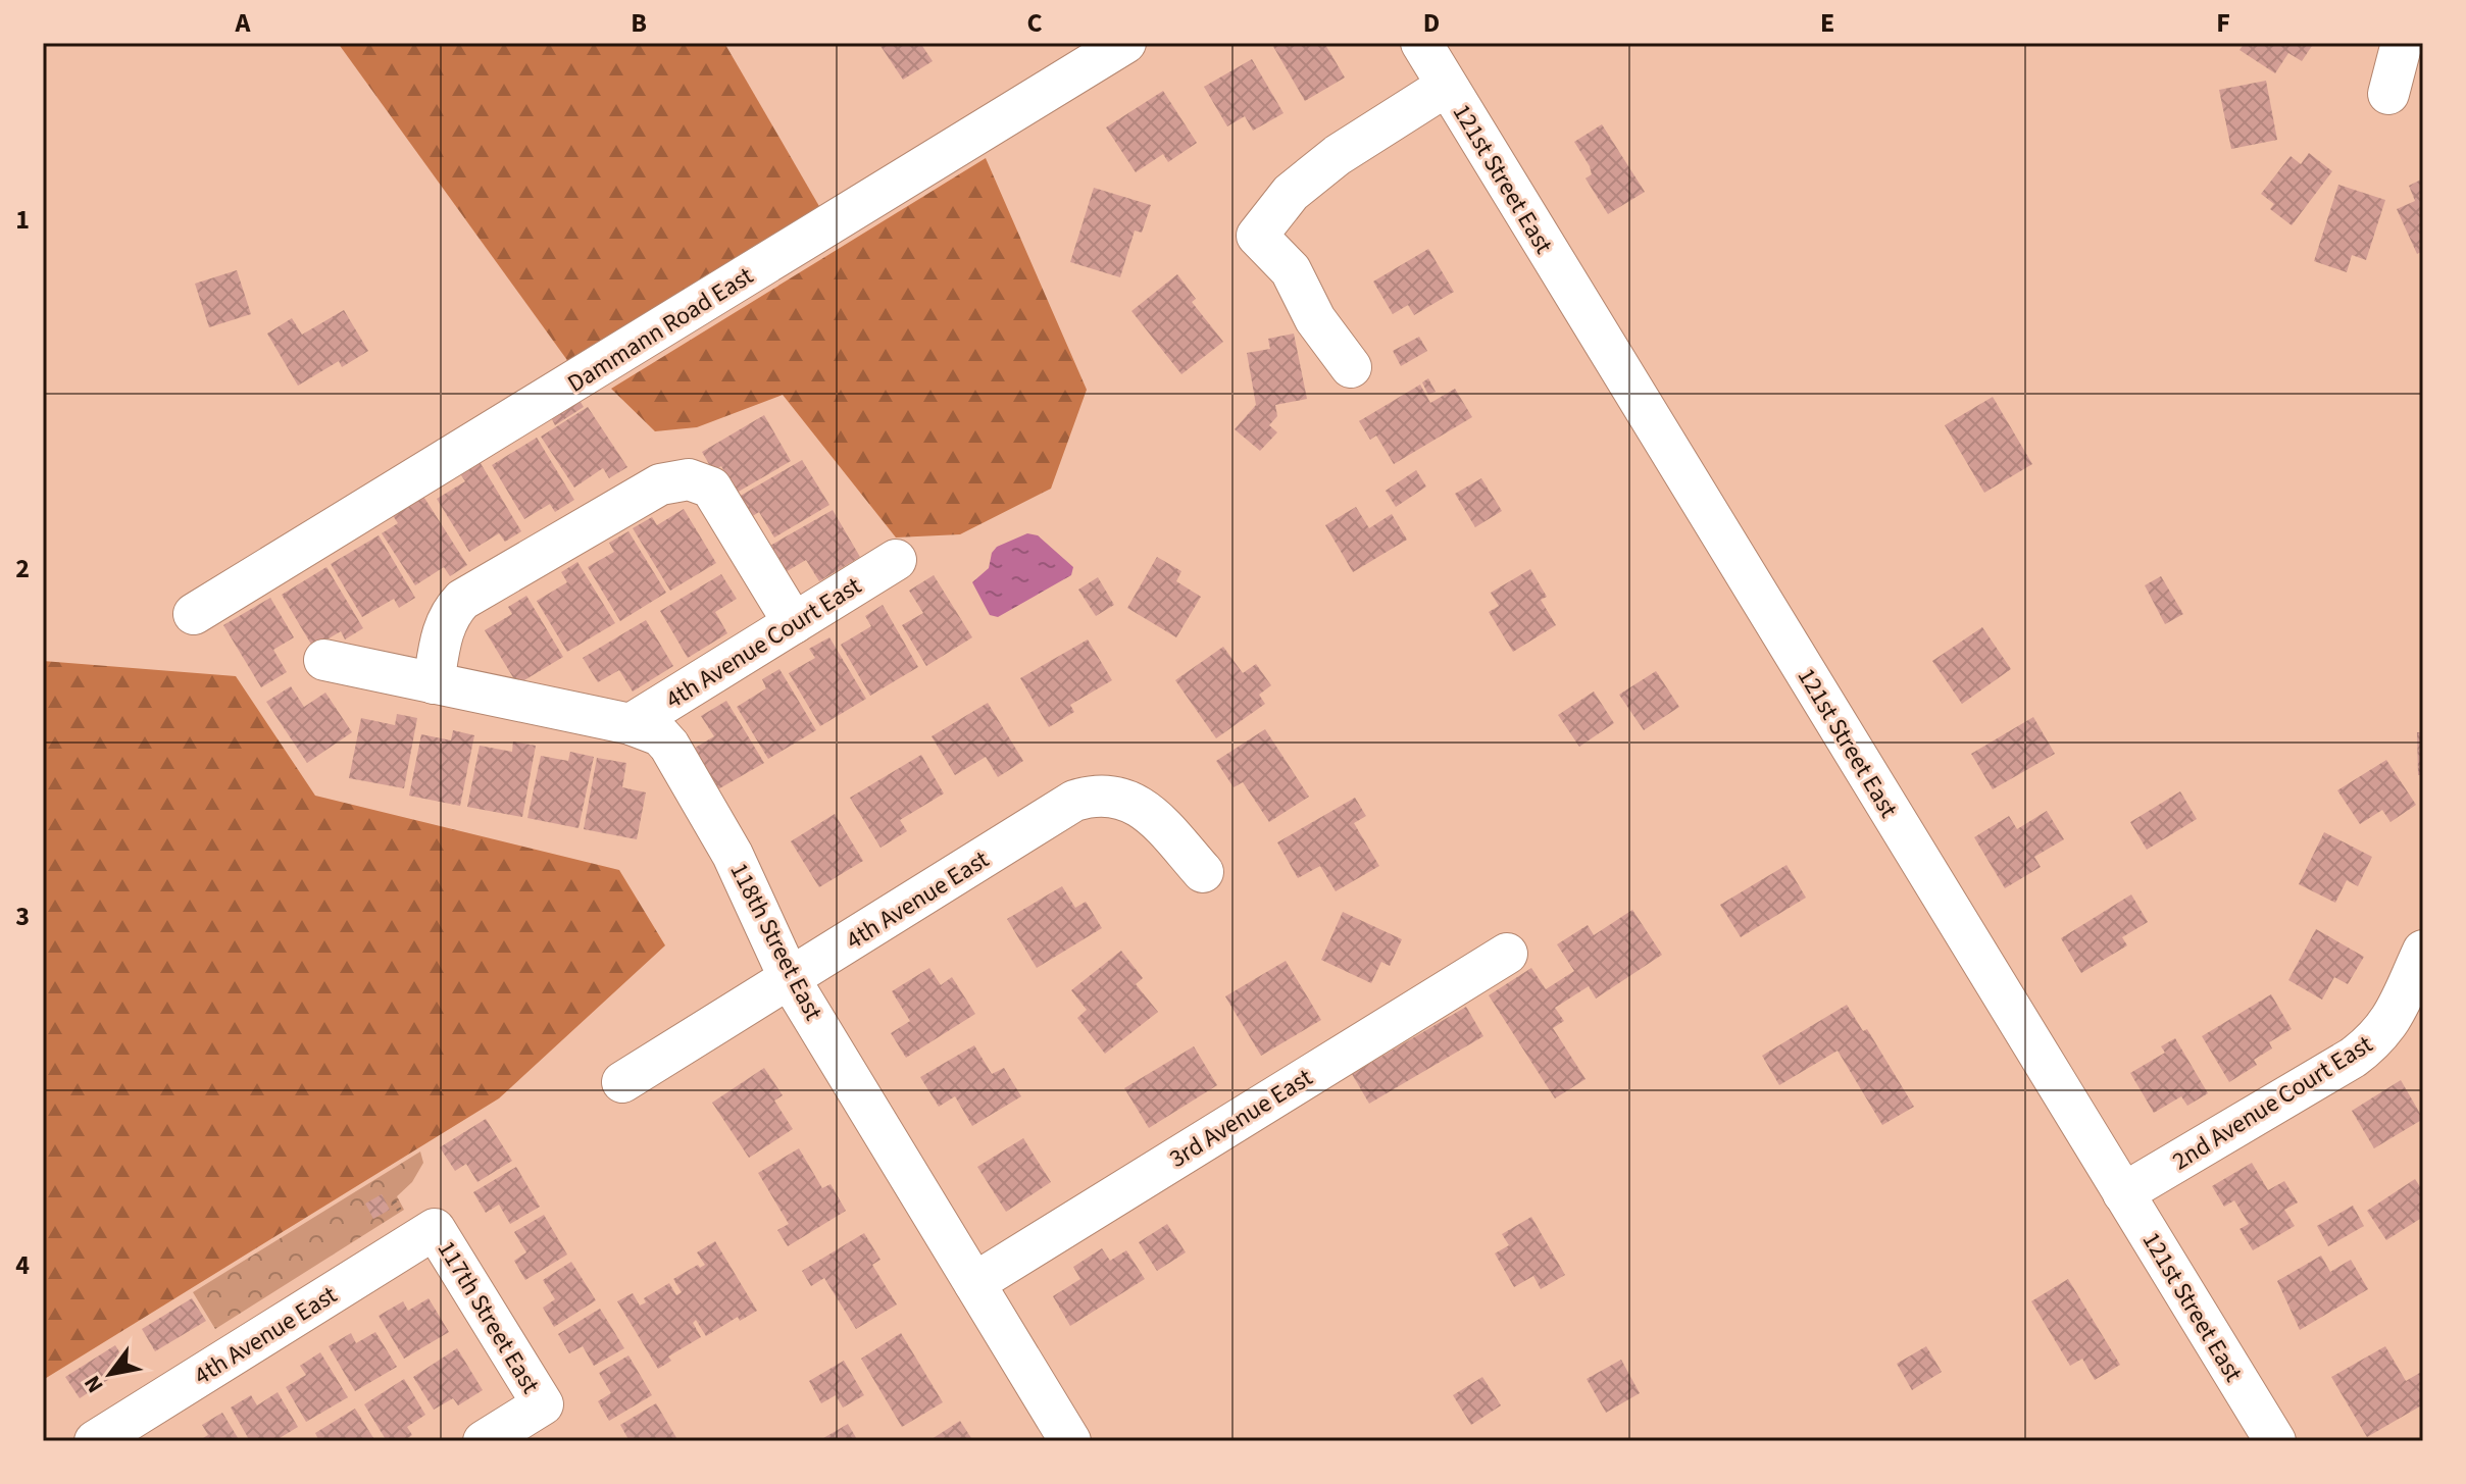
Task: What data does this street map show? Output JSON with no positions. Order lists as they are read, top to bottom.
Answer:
{
  "streets": {
    "street": [
      "121st Street East",
      "Dammann Road East",
      "4th Avenue Court East",
      "4th Avenue East",
      "118th Street East",
      "2nd Avenue Court East",
      "3rd Avenue East",
      "117th Street East"
    ]
  },
  "crossings": [
    ["121st Street East", "2nd Avenue Court East"],
    ["4th Avenue Court East", "118th Street East"],
    ["4th Avenue East", "118th Street East"],
    ["4th Avenue East", "117th Street East"],
    ["118th Street East", "3rd Avenue East"]
  ],
  "north": "bottom left",
  "grid": {
    "columns": [
      "A",
      "B",
      "C",
      "D",
      "E",
      "F"
    ],
    "rows": [
      "1",
      "2",
      "3",
      "4"
    ]
  }
}
